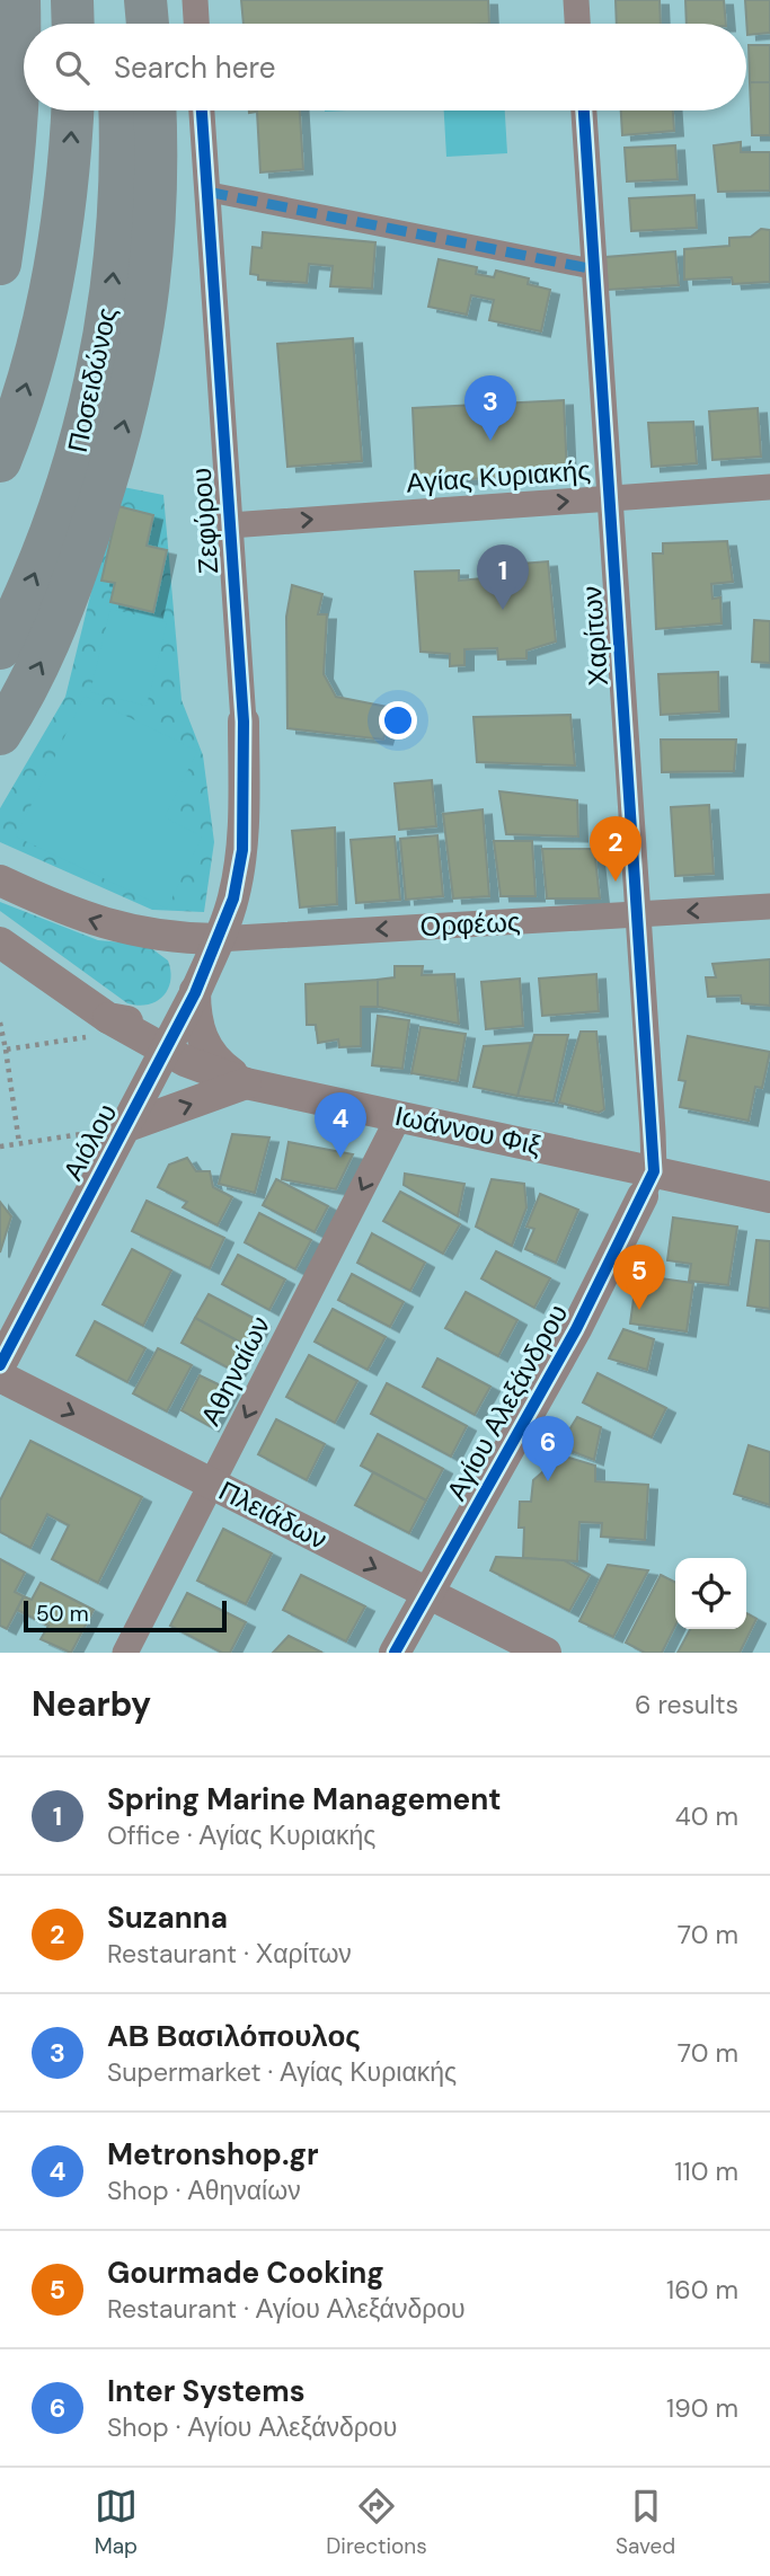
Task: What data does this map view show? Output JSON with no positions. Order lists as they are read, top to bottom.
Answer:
{
  "streets": {
    "highway": ["Ποσειδώνος"],
    "street": [
      "Αγίας Κυριακής",
      "Ζεφύρου",
      "Χαρίτων",
      "Ορφέως",
      "Ιωάννου Φιξ",
      "Αιόλου",
      "Αθηναίων",
      "Αγίου Αλεξάνδρου",
      "Πλειάδων"
    ]
  },
  "crossings": [
    ["Αγίας Κυριακής", "Ζεφύρου"],
    ["Αγίας Κυριακής", "Χαρίτων"],
    ["Ζεφύρου", "Ορφέως"],
    ["Ζεφύρου", "Αιόλου"],
    ["Χαρίτων", "Ορφέως"],
    ["Χαρίτων", "Ιωάννου Φιξ"],
    ["Χαρίτων", "Αγίου Αλεξάνδρου"],
    ["Ορφέως", "Αιόλου"],
    ["Ιωάννου Φιξ", "Αιόλου"],
    ["Ιωάννου Φιξ", "Αθηναίων"],
    ["Ιωάννου Φιξ", "Αγίου Αλεξάνδρου"],
    ["Αθηναίων", "Πλειάδων"],
    ["Αγίου Αλεξάνδρου", "Πλειάδων"]
  ],
  "one_way": [
    "Αγίας Κυριακής",
    "Ορφέως",
    "Αθηναίων",
    "Πλειάδων"
  ],
  "scale_bar": "50 m",
  "page": {
    "search": "Search here",
    "pins": [
      "3",
      "1",
      "2",
      "4",
      "5",
      "6"
    ],
    "scale": "50 m",
    "heading": ["Nearby", "6 results"],
    "list": [
      {
        "mark": "1",
        "name": "Spring Marine Management",
        "note": "Office · Αγίας Κυριακής",
        "value": "40 m"
      },
      {
        "mark": "2",
        "name": "Suzanna",
        "note": "Restaurant · Χαρίτων",
        "value": "70 m"
      },
      {
        "mark": "3",
        "name": "ΑΒ Βασιλόπουλος",
        "note": "Supermarket · Αγίας Κυριακής",
        "value": "70 m"
      },
      {
        "mark": "4",
        "name": "Metronshop.gr",
        "note": "Shop · Αθηναίων",
        "value": "110 m"
      },
      {
        "mark": "5",
        "name": "Gourmade Cooking",
        "note": "Restaurant · Αγίου Αλεξάνδρου",
        "value": "160 m"
      },
      {
        "mark": "6",
        "name": "Inter Systems",
        "note": "Shop · Αγίου Αλεξάνδρου",
        "value": "190 m"
      }
    ],
    "nav": ["Map", "Directions", "Saved"]
  }
}
